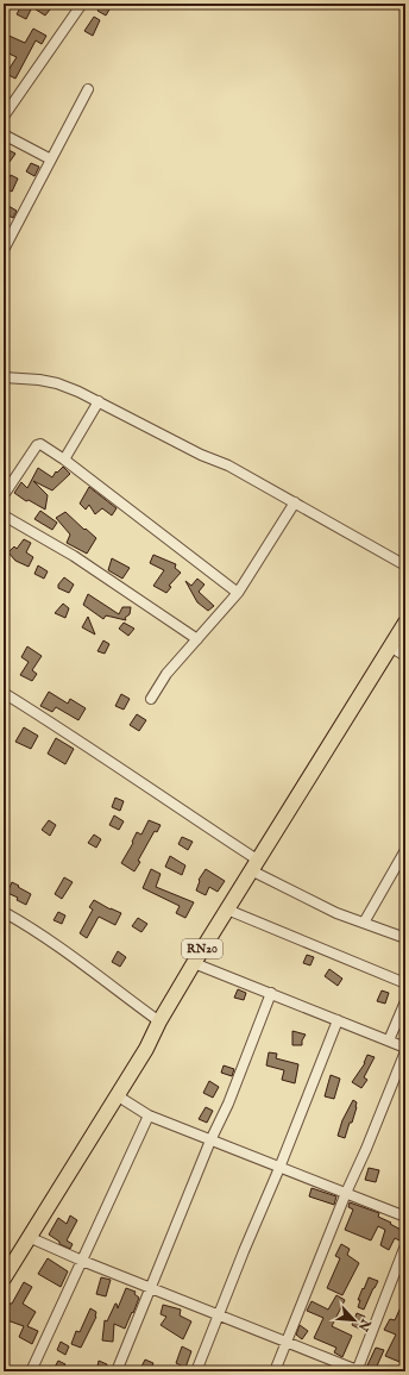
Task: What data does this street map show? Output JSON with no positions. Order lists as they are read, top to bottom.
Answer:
{
  "streets": {
    "main road": ["RN20"]
  },
  "north": "bottom right"
}
